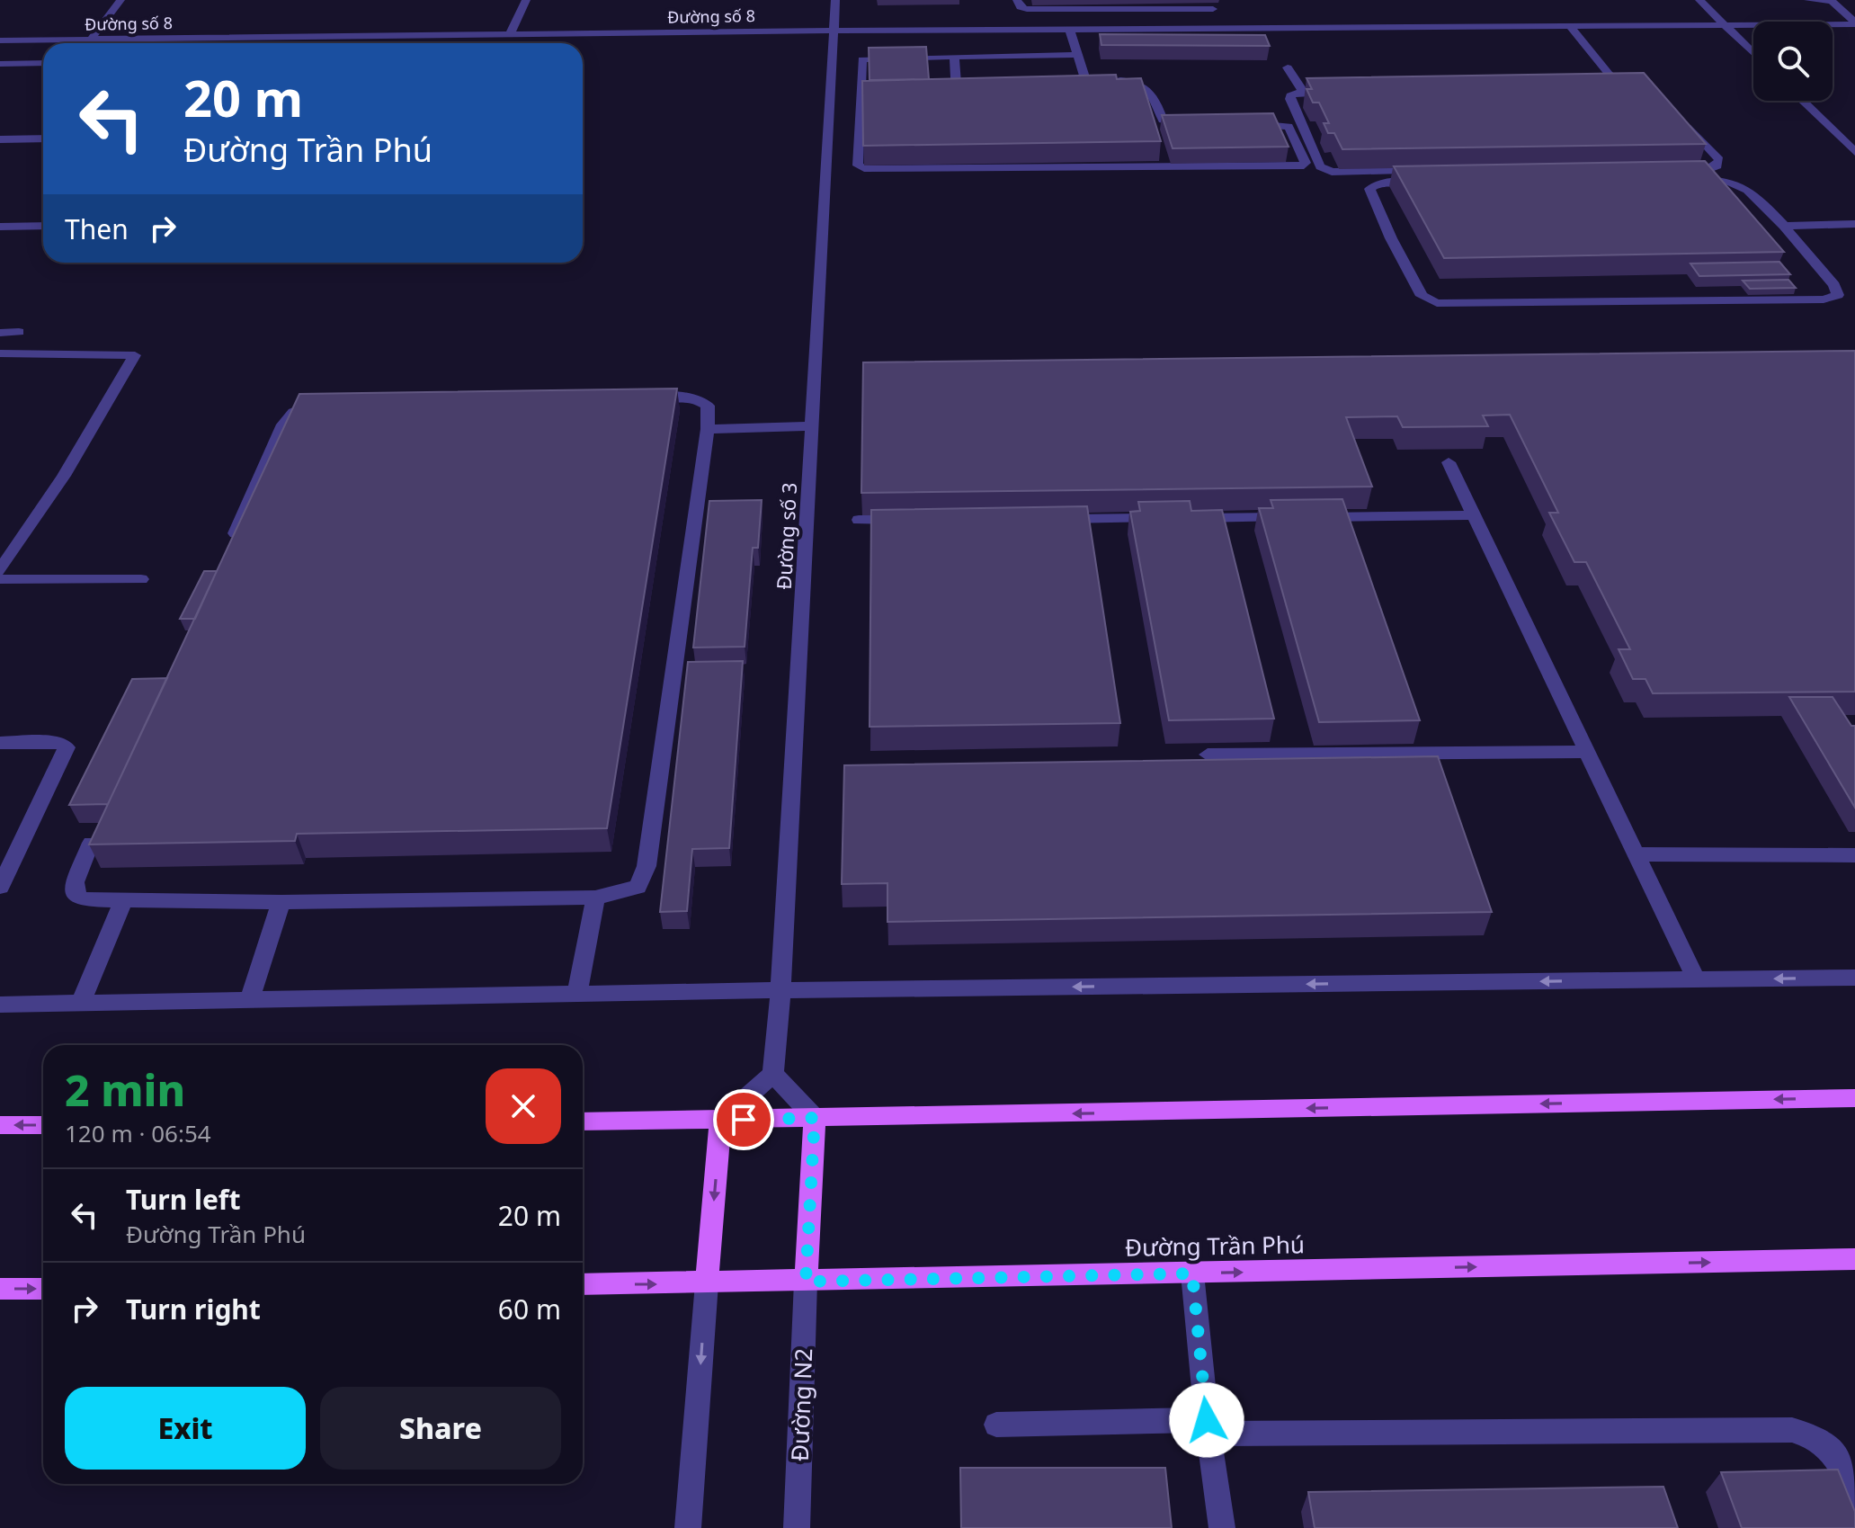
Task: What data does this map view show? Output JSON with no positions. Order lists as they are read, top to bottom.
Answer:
{
  "streets": {
    "main road": ["Đường Trần Phú"],
    "street": ["Đường số 8", "Đường số 3", "Đường N2"]
  },
  "crossings": [
    ["Đường số 8", "Đường số 3"],
    ["Đường Trần Phú", "Đường N2"]
  ],
  "page": {
    "turn": ["20 m", "Đường Trần Phú"],
    "then": "Then",
    "heading": ["2 min", "120 m · 06:54"],
    "list": [
      {
        "name": "Turn left",
        "note": "Đường Trần Phú",
        "value": "20 m"
      },
      {
        "name": "Turn right",
        "value": "60 m"
      }
    ],
    "buttons": ["Exit", "Share"]
  }
}
